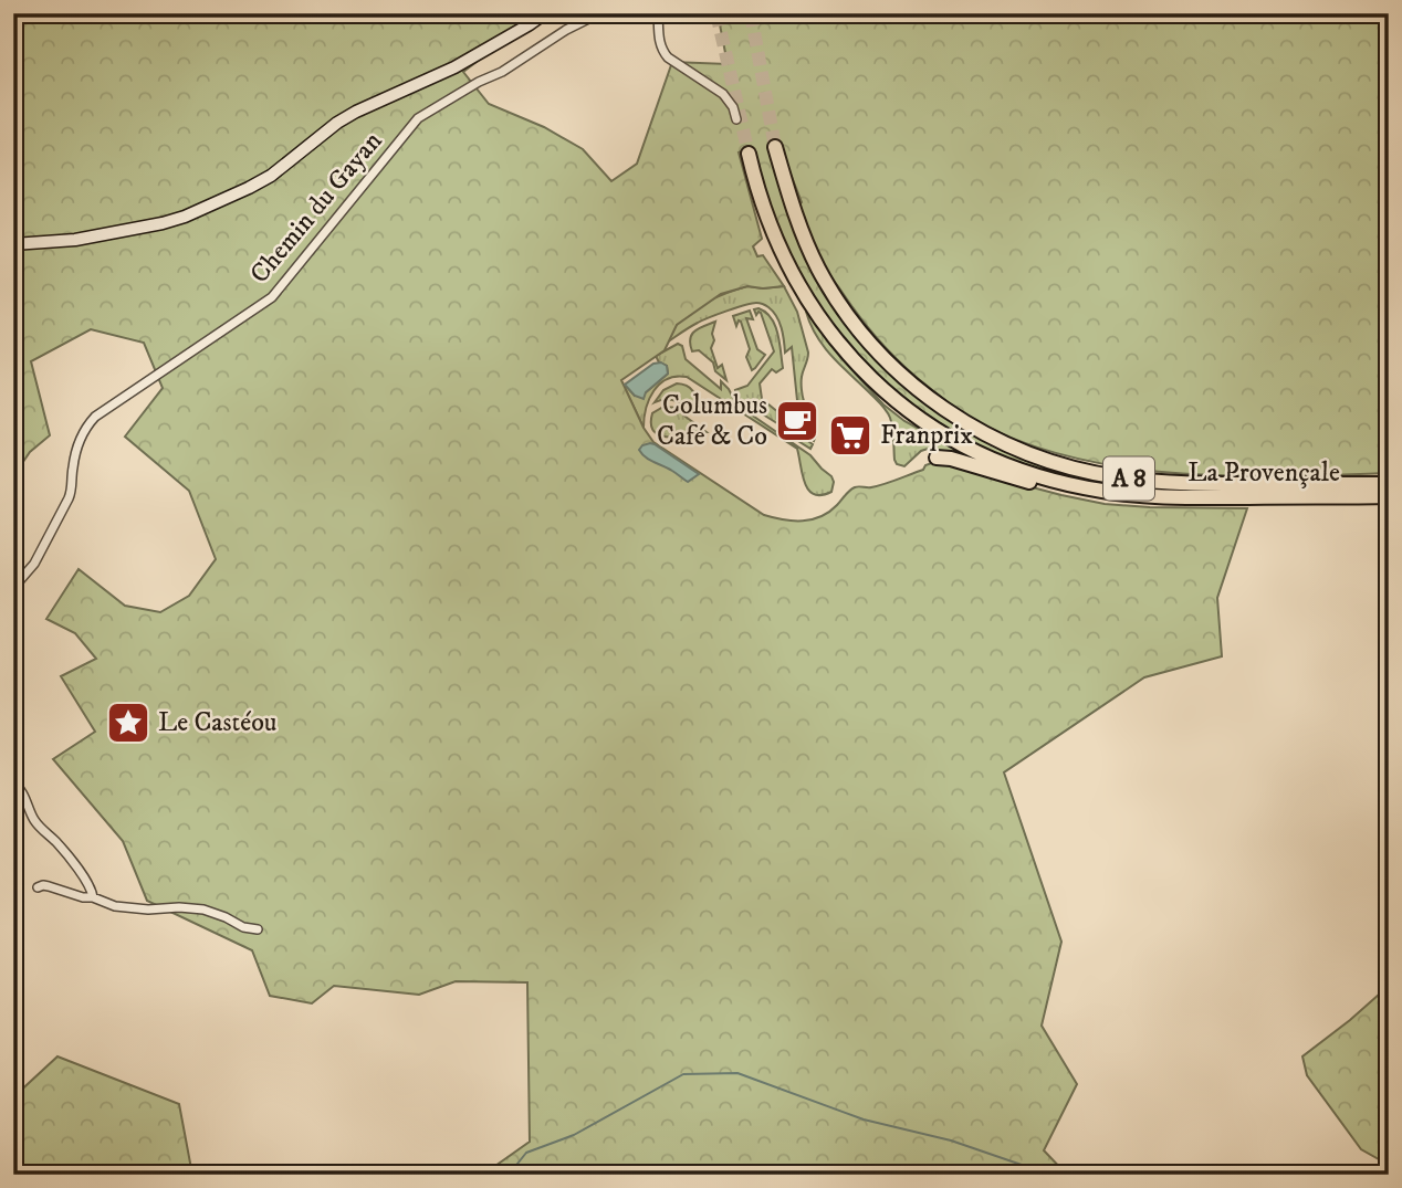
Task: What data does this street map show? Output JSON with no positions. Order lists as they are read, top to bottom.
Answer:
{
  "streets": {
    "highway": ["La Provençale", "A 8"],
    "street": ["Chemin du Gayan"]
  },
  "places": {
    "cafe": ["Columbus Café & Co"],
    "supermarket": ["Franprix"],
    "place": ["Le Castéou"]
  }
}
